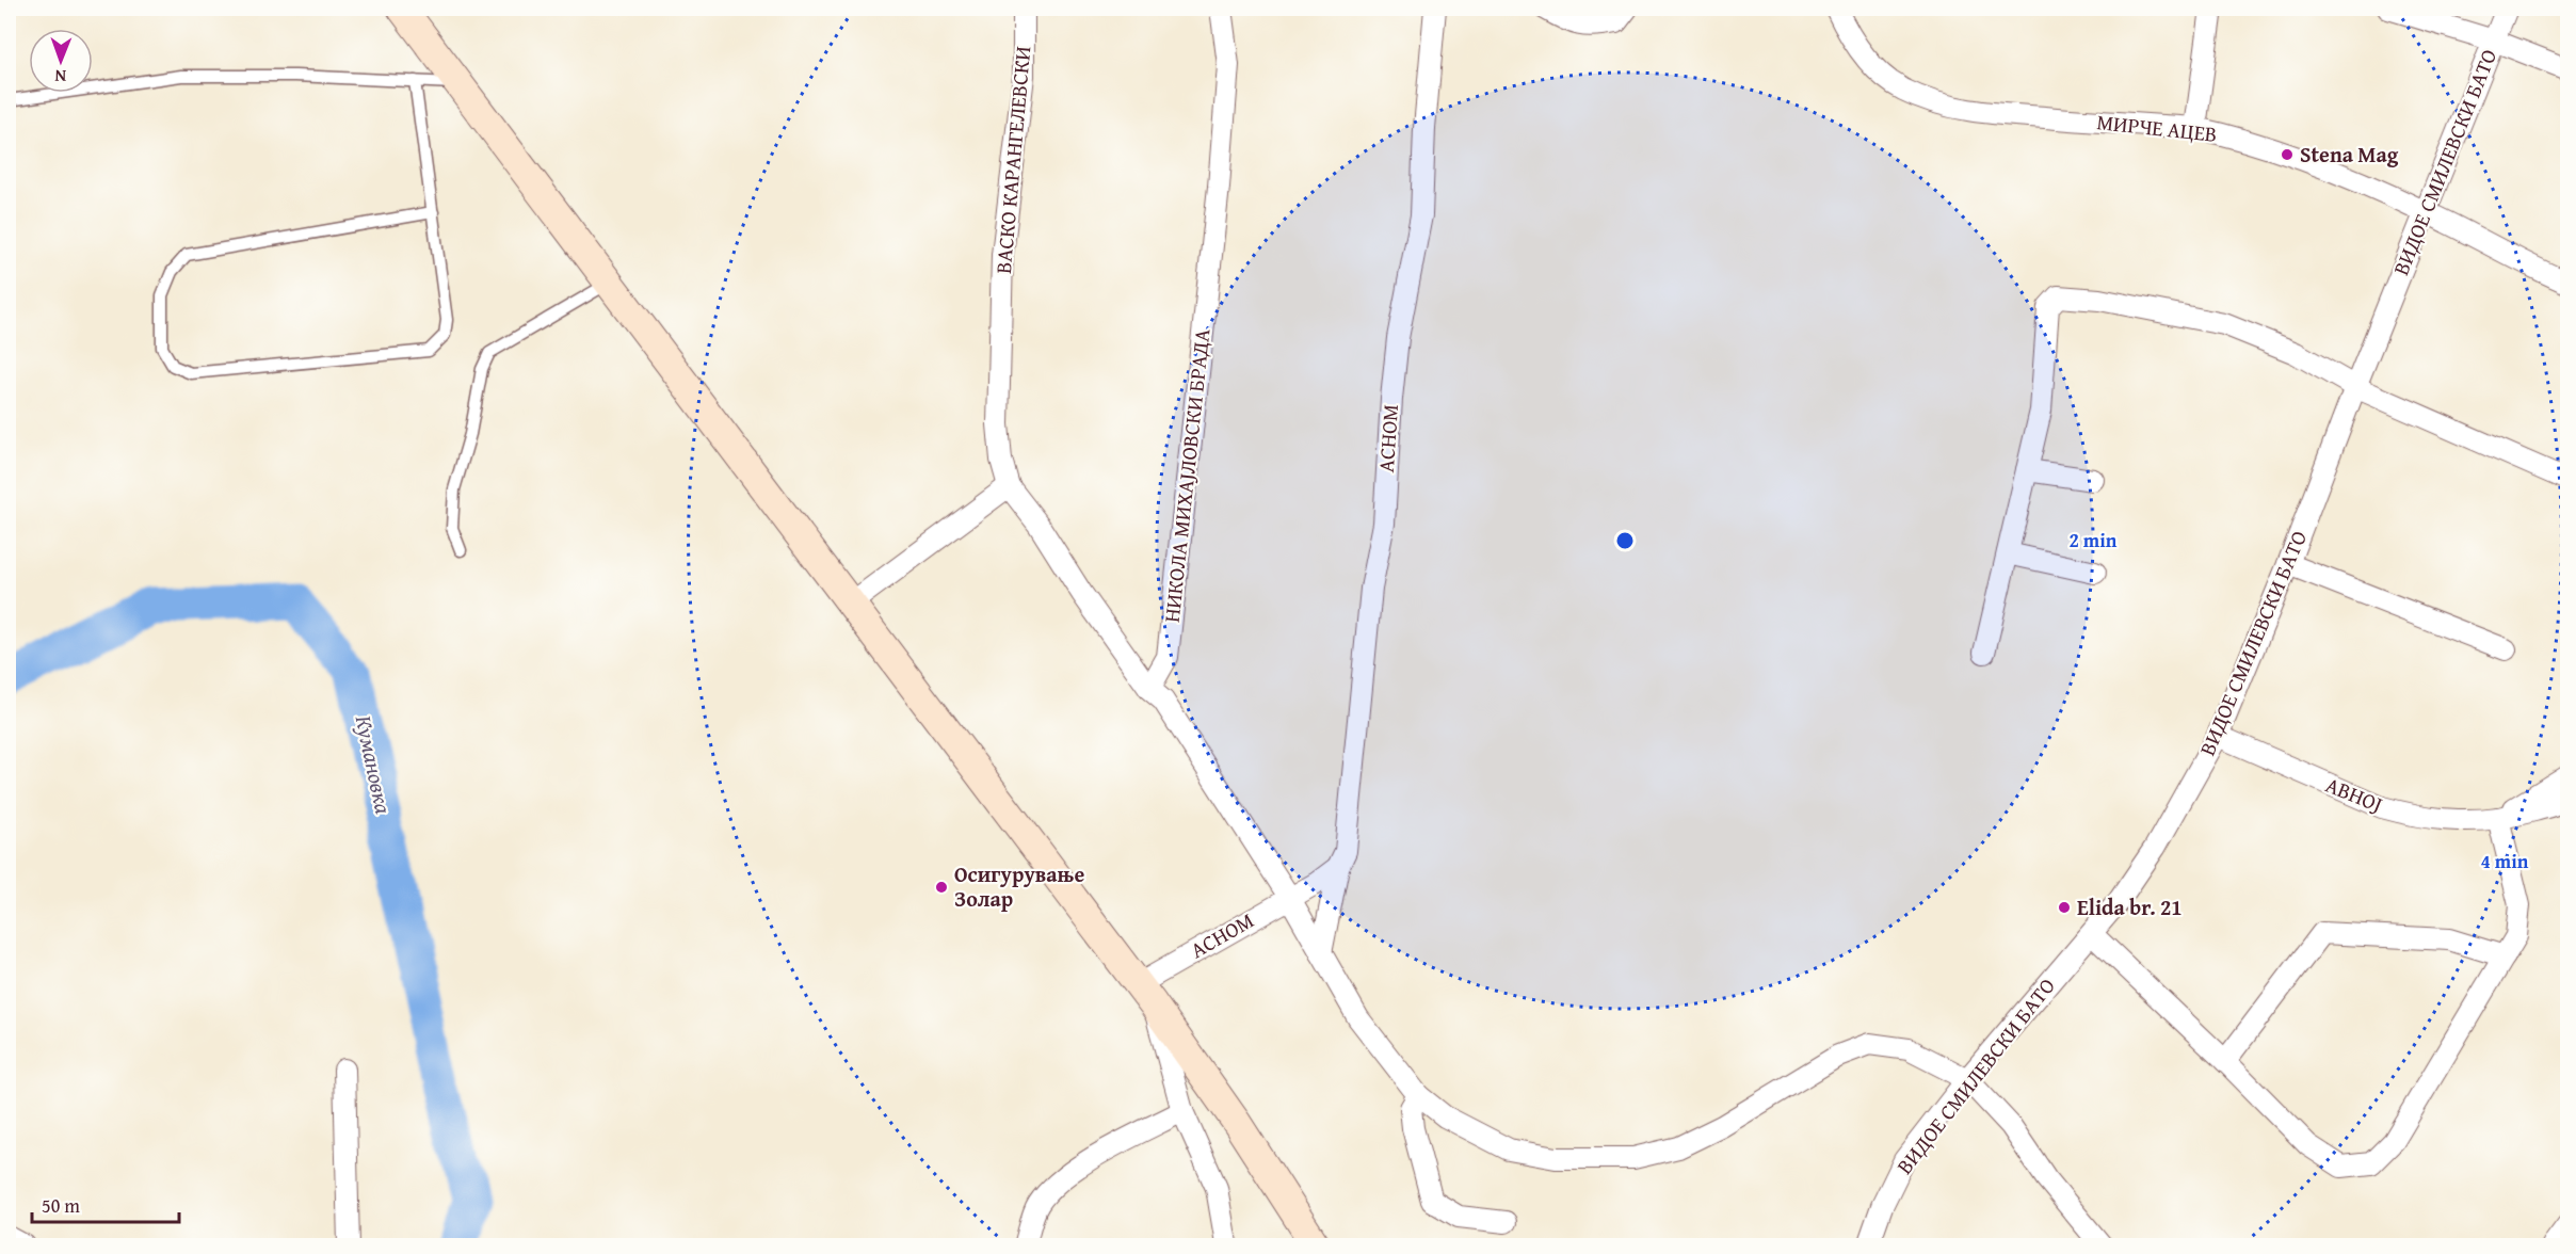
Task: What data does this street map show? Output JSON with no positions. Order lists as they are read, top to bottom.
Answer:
{
  "streets": {
    "street": [
      "МИРЧЕ АЦЕВ",
      "ВАСКО КАРАНГЕЛЕВСКИ",
      "ВИДОЕ СМИЛЕВСКИ БАТО",
      "АСНОМ",
      "НИКОЛА МИХАЈЛОВСКИ БРАДА",
      "АВНОЈ"
    ]
  },
  "crossings": [
    ["МИРЧЕ АЦЕВ", "ВИДОЕ СМИЛЕВСКИ БАТО"],
    ["ВАСКО КАРАНГЕЛЕВСКИ", "НИКОЛА МИХАЈЛОВСКИ БРАДА"],
    ["ВИДОЕ СМИЛЕВСКИ БАТО", "АВНОЈ"]
  ],
  "water": ["Кумановка"],
  "places": ["Stena Mag", "Осигурување Золар", "Elida br. 21"],
  "scale_bar": "50 m",
  "north": "bottom",
  "rings": ["2 min", "4 min"]
}
